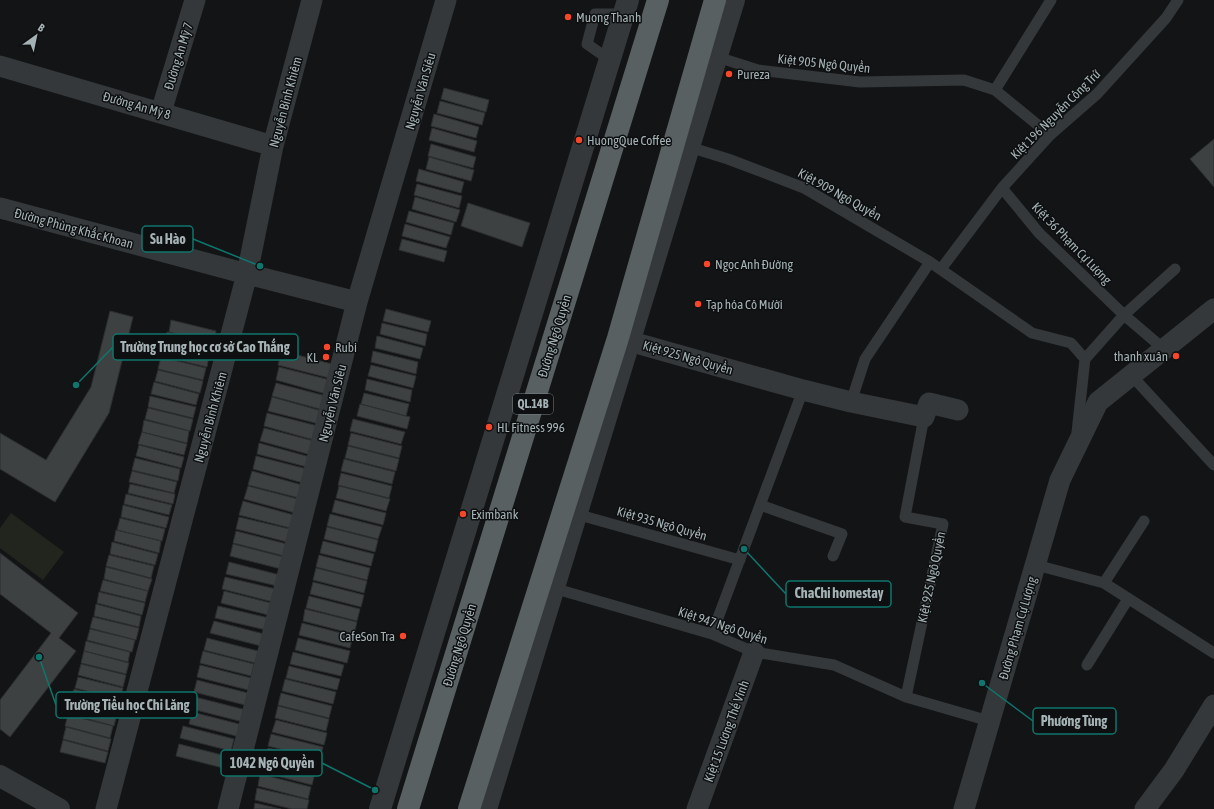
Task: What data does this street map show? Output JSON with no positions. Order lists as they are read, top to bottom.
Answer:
{
  "streets": {
    "highway": ["Đường Ngô Quyền", "QL.14B"],
    "street": [
      "Đường An Mỹ 7",
      "Nguyễn Văn Siêu",
      "Nguyễn Bỉnh Khiêm",
      "Đường An Mỹ 8",
      "Đường Phùng Khắc Khoan",
      "Kiệt 925 Ngô Quyền",
      "Đường Phạm Cự Lượng",
      "Kiệt 15 Lương Thế Vinh"
    ],
    "lane": [
      "Kiệt 905 Ngô Quyền",
      "Kiệt 196 Nguyễn Công Trứ",
      "Kiệt 909 Ngô Quyền",
      "Kiệt 36 Phạm Cự Lượng",
      "Kiệt 935 Ngô Quyền",
      "Kiệt 947 Ngô Quyền"
    ]
  },
  "crossings": [
    ["Đường An Mỹ 7", "Đường An Mỹ 8"],
    ["Kiệt 905 Ngô Quyền", "Kiệt 196 Nguyễn Công Trứ"],
    ["Nguyễn Văn Siêu", "Đường Phùng Khắc Khoan"],
    ["Nguyễn Bỉnh Khiêm", "Đường An Mỹ 8"],
    ["Nguyễn Bỉnh Khiêm", "Đường Phùng Khắc Khoan"],
    ["Kiệt 196 Nguyễn Công Trứ", "Kiệt 909 Ngô Quyền"],
    ["Kiệt 196 Nguyễn Công Trứ", "Kiệt 36 Phạm Cự Lượng"],
    ["Kiệt 909 Ngô Quyền", "Đường Phạm Cự Lượng"],
    ["Kiệt 36 Phạm Cự Lượng", "Đường Phạm Cự Lượng"],
    ["Kiệt 925 Ngô Quyền", "Kiệt 947 Ngô Quyền"],
    ["Kiệt 947 Ngô Quyền", "Đường Phạm Cự Lượng"],
    ["Kiệt 947 Ngô Quyền", "Kiệt 15 Lương Thế Vinh"]
  ],
  "places": [
    "Muong Thanh",
    "Pureza",
    "HuongQue Coffee",
    "Ngọc Anh Đường",
    "Su Hào",
    "Tạp hóa Cô Mười",
    "Rubi",
    "thanh xuân",
    "KL",
    "Trường Trung học cơ sở Cao Thắng",
    "HL Fitness 996",
    "Eximbank",
    "ChaChi homestay",
    "CafeSon Tra",
    "Trường Tiểu học Chi Lăng",
    "Phương Tùng",
    "1042 Ngô Quyền"
  ],
  "north": "top right"
}
